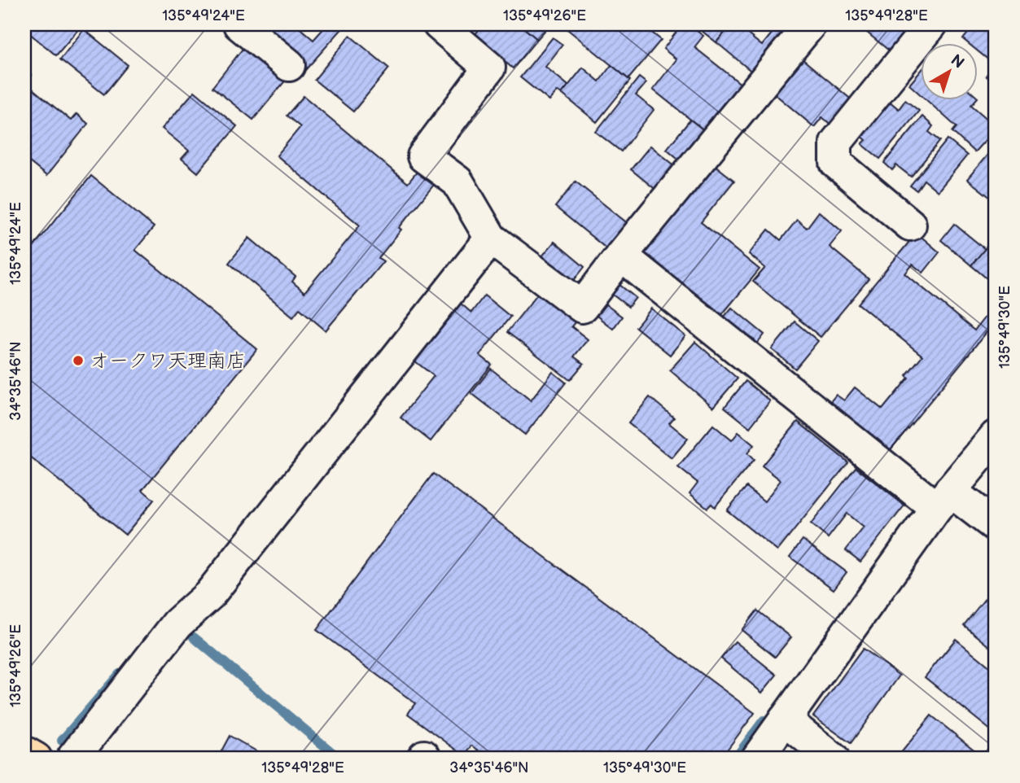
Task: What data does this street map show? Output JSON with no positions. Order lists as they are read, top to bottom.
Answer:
{
  "places": ["オークワ天理南店"],
  "north": "top right",
  "coordinates": [
    "135°49'24\"E",
    "135°49'26\"E",
    "135°49'28\"E",
    "135°49'30\"E",
    "34°35'46\"N"
  ]
}
